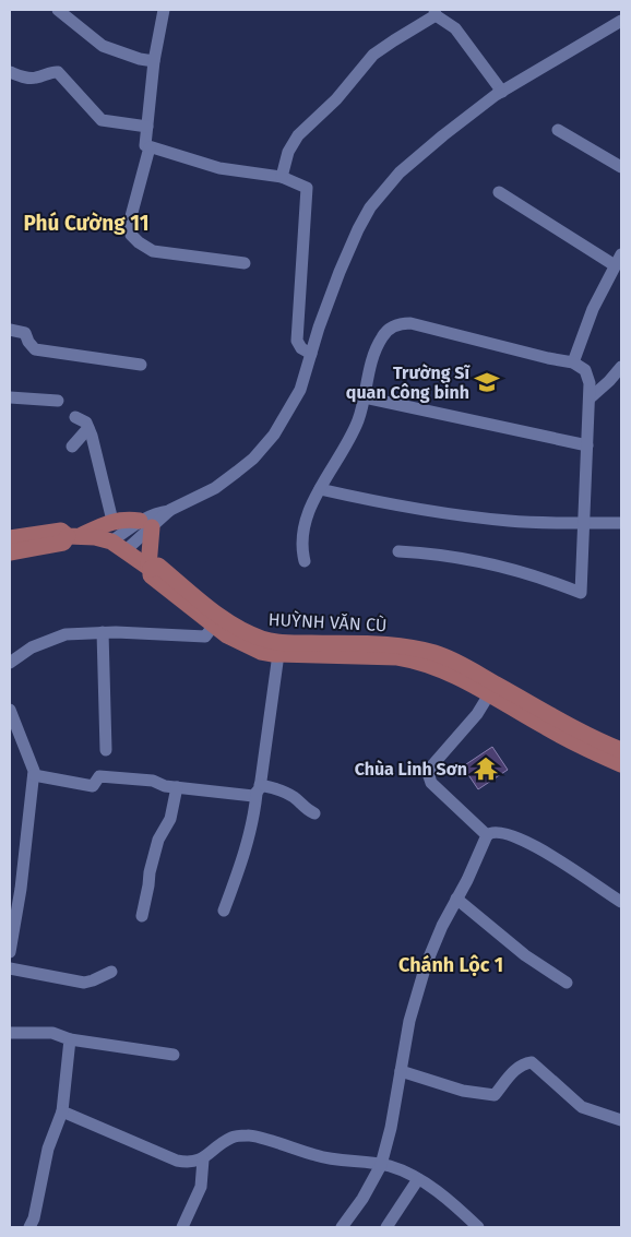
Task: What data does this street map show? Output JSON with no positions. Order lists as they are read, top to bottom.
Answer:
{
  "streets": {
    "main road": ["HUỲNH VĂN CÙ"]
  },
  "districts": ["Phú Cường 11", "Chánh Lộc 1"],
  "places": {
    "school or university": ["Trường Sĩ quan Công binh"],
    "temple": ["Chùa Linh Sơn"]
  }
}
